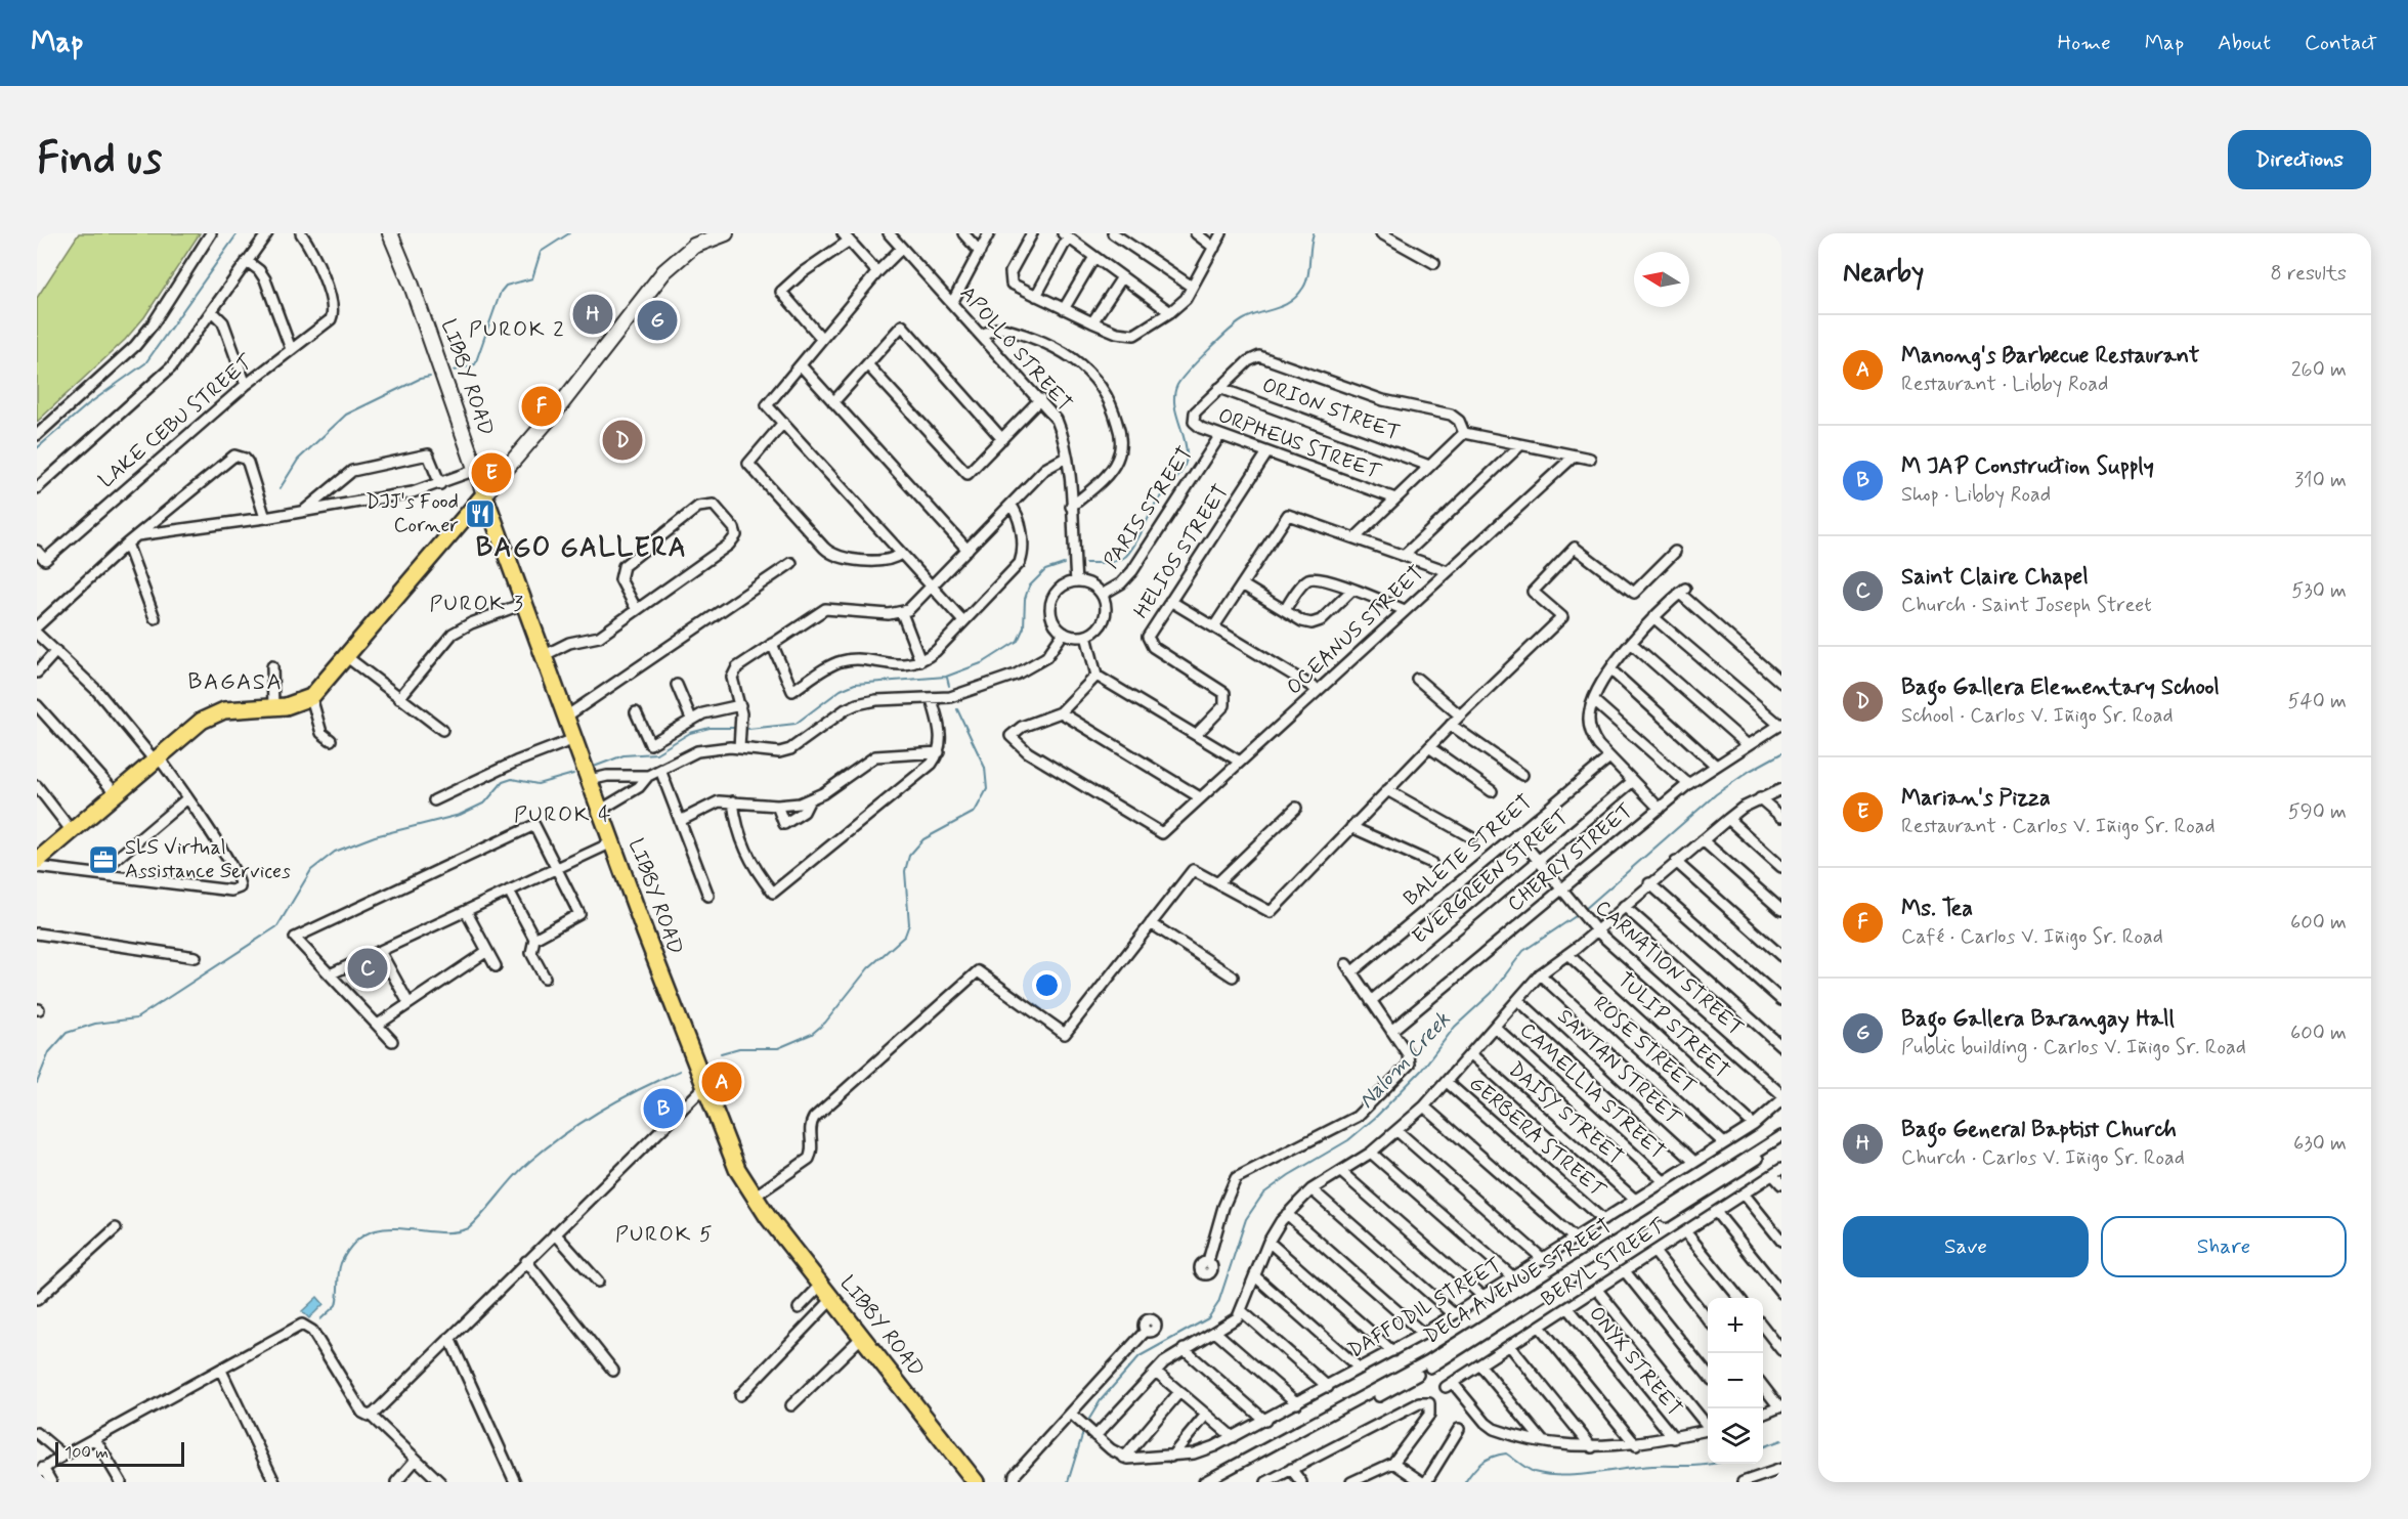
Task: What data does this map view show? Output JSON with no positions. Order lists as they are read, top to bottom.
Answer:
{
  "streets": {
    "main road": ["LIBBY ROAD"],
    "street": [
      "APOLLO STREET",
      "ORION STREET",
      "LAKE CEBU STREET",
      "ORPHEUS STREET",
      "PARIS STREET",
      "HELIOS STREET",
      "OCEANUS STREET",
      "BALETE STREET",
      "CHERRY STREET",
      "EVERGREEN STREET",
      "CARNATION STREET",
      "TULIP STREET",
      "ROSE STREET",
      "SANTAN STREET",
      "CAMELLIA STREET",
      "DAISY STREET",
      "GERBERA STREET",
      "BERYL STREET",
      "DECA AVENUE STREET",
      "DAFFODIL STREET",
      "ONYX STREET"
    ]
  },
  "crossings": [
    ["APOLLO STREET", "PARIS STREET"],
    ["ORION STREET", "ORPHEUS STREET"],
    ["ORPHEUS STREET", "PARIS STREET"],
    ["ORPHEUS STREET", "HELIOS STREET"],
    ["BALETE STREET", "EVERGREEN STREET"],
    ["BALETE STREET", "CARNATION STREET"],
    ["CHERRY STREET", "CARNATION STREET"],
    ["EVERGREEN STREET", "CARNATION STREET"],
    ["TULIP STREET", "DAFFODIL STREET"],
    ["ROSE STREET", "DAFFODIL STREET"],
    ["SANTAN STREET", "DAFFODIL STREET"],
    ["CAMELLIA STREET", "DAFFODIL STREET"],
    ["DAISY STREET", "DAFFODIL STREET"],
    ["GERBERA STREET", "DAFFODIL STREET"],
    ["BERYL STREET", "ONYX STREET"]
  ],
  "districts": [
    "PUROK 2",
    "BAGO GALLERA",
    "PUROK 3",
    "BAGASA",
    "PUROK 4",
    "PUROK 5"
  ],
  "water": ["Nalom Creek"],
  "places": {
    "restaurant": ["DJJ's Food Corner"],
    "office": ["SLS Virtual Assistance Services"]
  },
  "scale_bar": "100 m",
  "north": "left",
  "page": {
    "header": "Map",
    "nav": [
      "Home",
      "Map",
      "About",
      "Contact"
    ],
    "buttons": [
      "Directions",
      ["Save", "Share"]
    ],
    "title": "Find us",
    "heading": ["Nearby", "8 results"],
    "pins": [
      "H",
      "G",
      "F",
      "D",
      "E",
      "C",
      "A",
      "B"
    ],
    "list": [
      {
        "mark": "A",
        "name": "Manong's Barbecue Restaurant",
        "note": "Restaurant · Libby Road",
        "value": "260 m"
      },
      {
        "mark": "B",
        "name": "M JAP Construction Supply",
        "note": "Shop · Libby Road",
        "value": "310 m"
      },
      {
        "mark": "C",
        "name": "Saint Claire Chapel",
        "note": "Church · Saint Joseph Street",
        "value": "530 m"
      },
      {
        "mark": "D",
        "name": "Bago Gallera Elementary School",
        "note": "School · Carlos V. Iñigo Sr. Road",
        "value": "540 m"
      },
      {
        "mark": "E",
        "name": "Marian's Pizza",
        "note": "Restaurant · Carlos V. Iñigo Sr. Road",
        "value": "590 m"
      },
      {
        "mark": "F",
        "name": "Ms. Tea",
        "note": "Café · Carlos V. Iñigo Sr. Road",
        "value": "600 m"
      },
      {
        "mark": "G",
        "name": "Bago Gallera Barangay Hall",
        "note": "Public building · Carlos V. Iñigo Sr. Road",
        "value": "600 m"
      },
      {
        "mark": "H",
        "name": "Bago General Baptist Church",
        "note": "Church · Carlos V. Iñigo Sr. Road",
        "value": "630 m"
      }
    ],
    "map_buttons": ["+", "−"],
    "scale": "100 m"
  }
}
